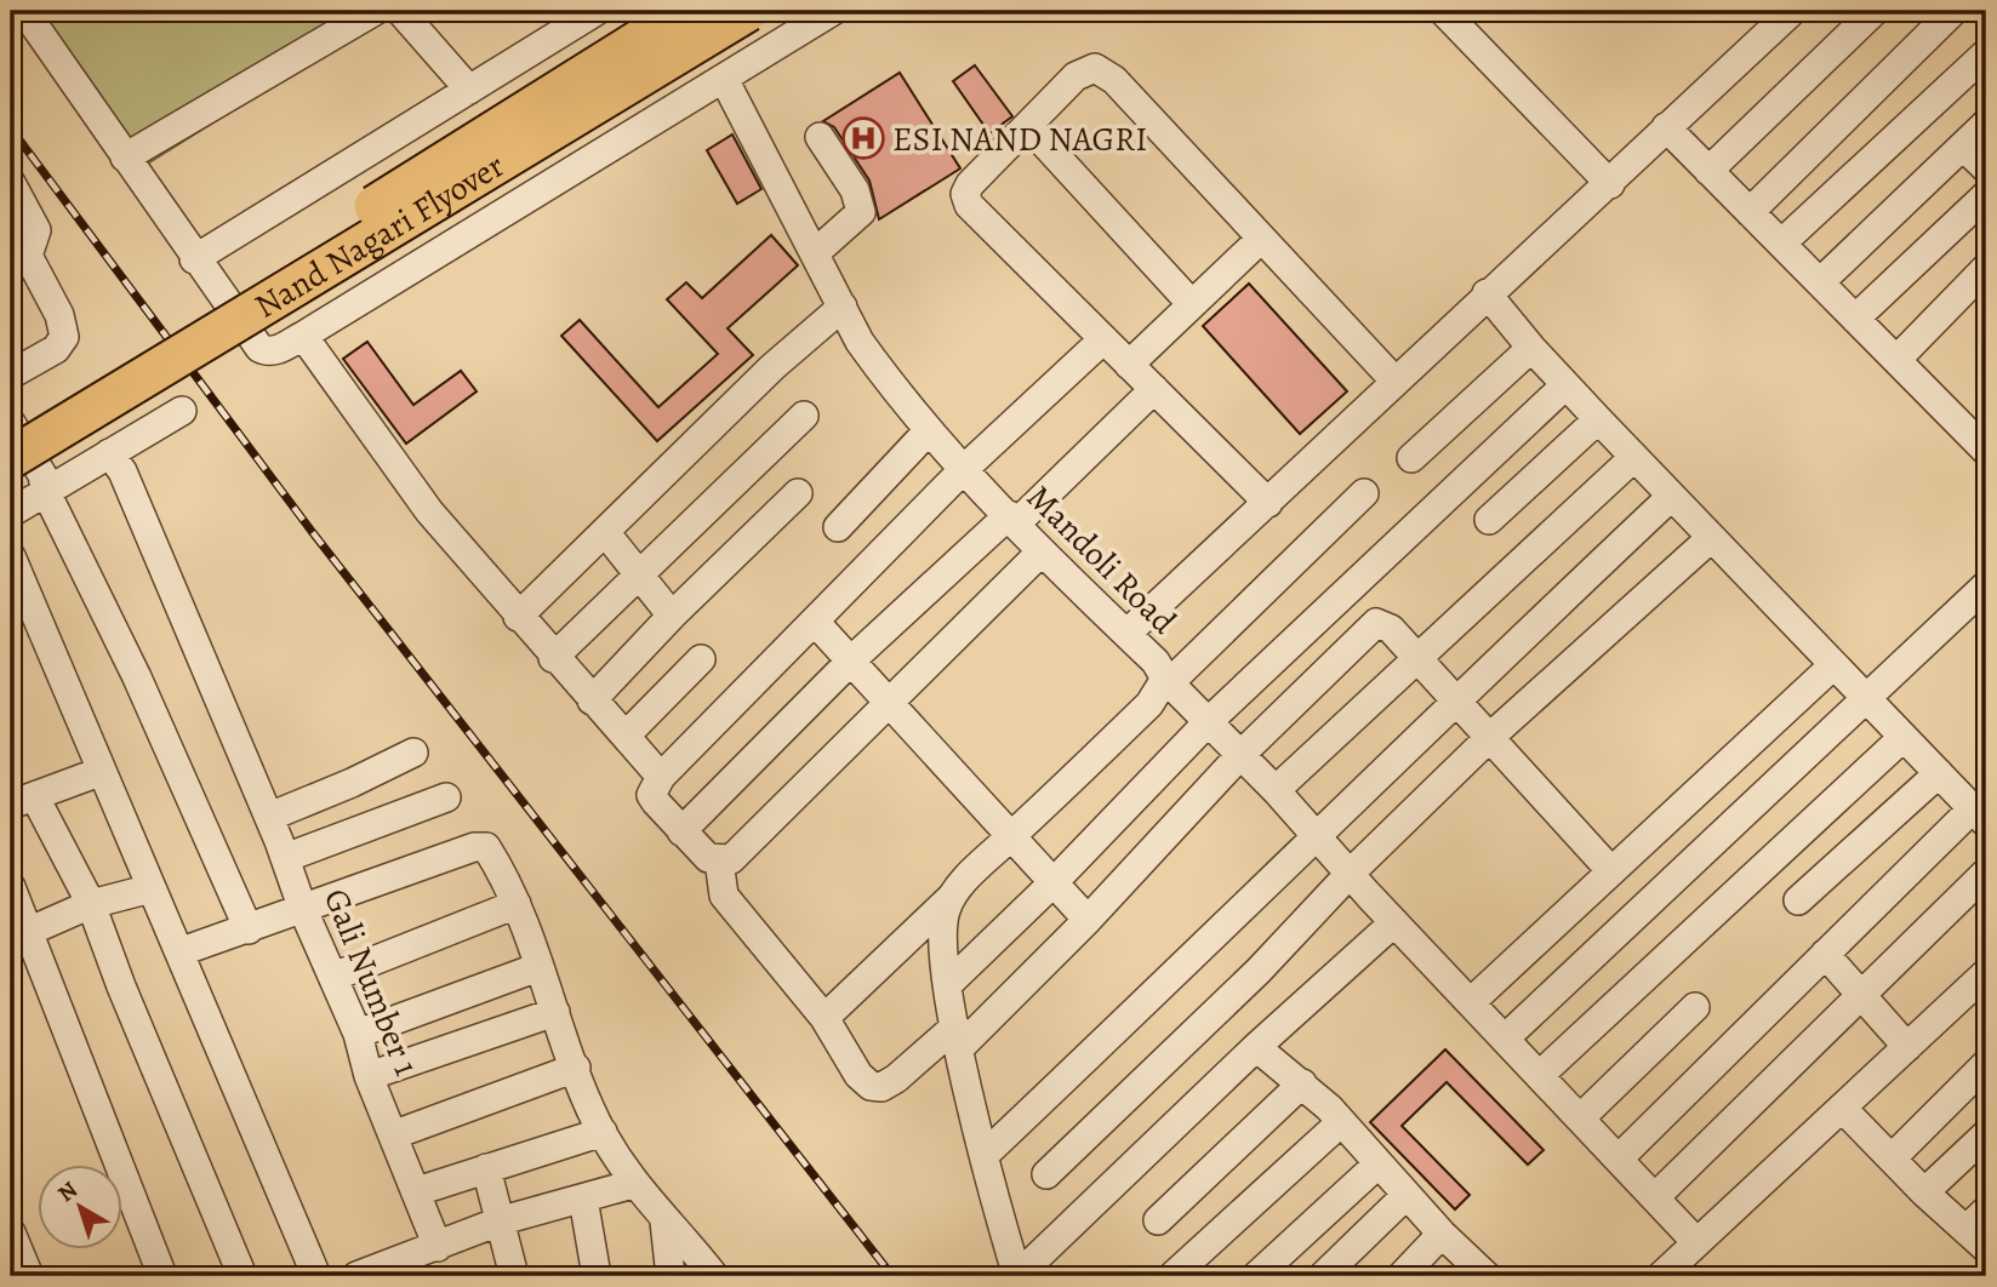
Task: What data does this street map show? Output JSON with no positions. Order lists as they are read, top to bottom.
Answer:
{
  "streets": {
    "highway": ["Nand Nagari Flyover"],
    "street": ["Mandoli Road", "Gali Number 1"]
  },
  "places": {
    "hospital": ["ESI NAND NAGRI"]
  },
  "north": "top left"
}
